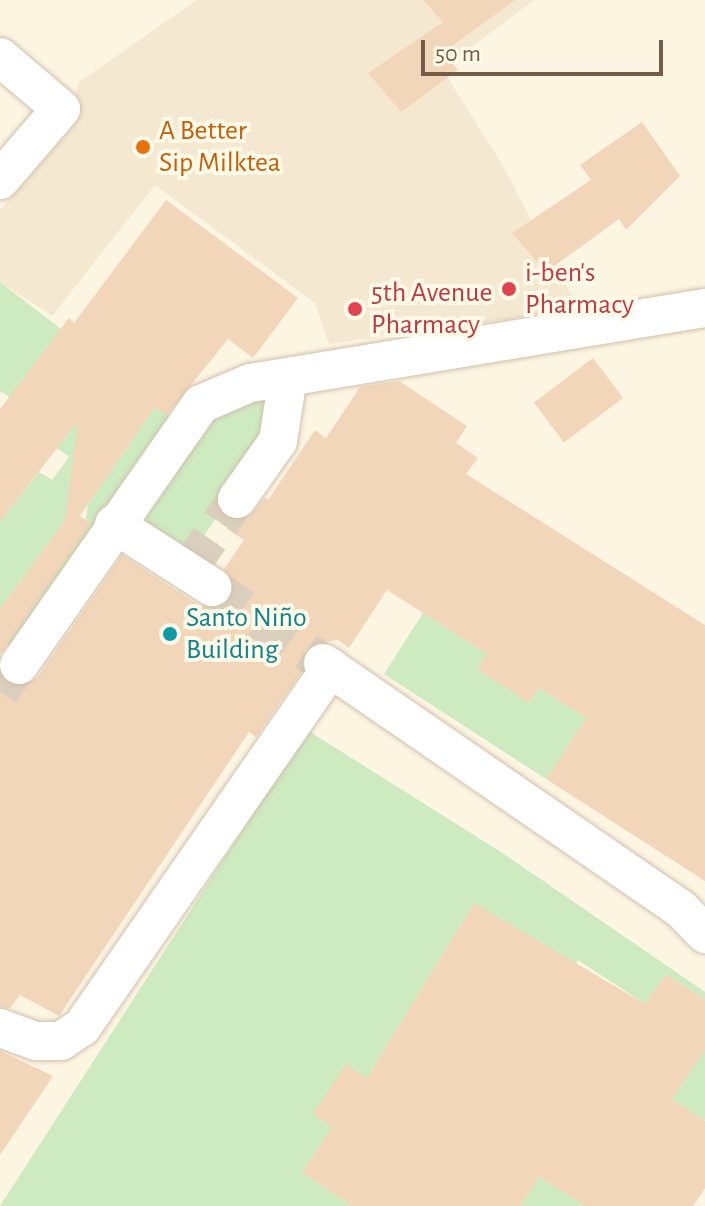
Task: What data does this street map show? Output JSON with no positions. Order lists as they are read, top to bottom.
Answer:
{
  "places": [
    "A Better Sip Milktea",
    "i-ben's Pharmacy",
    "5th Avenue Pharmacy",
    "Santo Niño Building"
  ],
  "scale_bar": "50 m"
}
